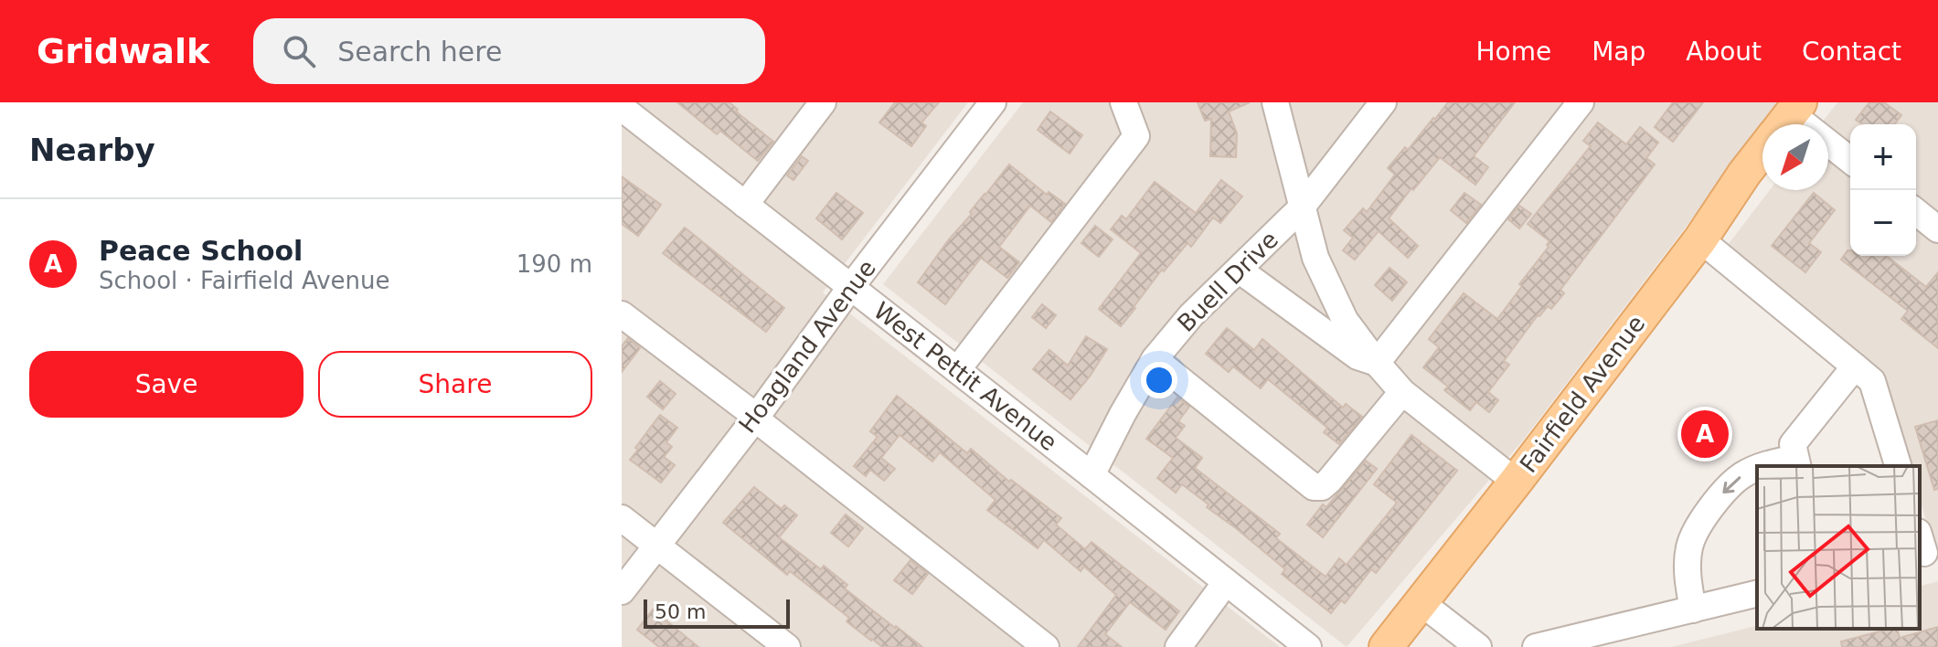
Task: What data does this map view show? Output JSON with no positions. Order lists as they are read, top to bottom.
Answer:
{
  "streets": {
    "main road": ["Fairfield Avenue"],
    "street": ["Buell Drive", "Hoagland Avenue", "West Pettit Avenue"]
  },
  "crossings": [
    ["Buell Drive", "West Pettit Avenue"],
    ["Hoagland Avenue", "West Pettit Avenue"]
  ],
  "scale_bar": "50 m",
  "north": "bottom left",
  "page": {
    "header": "Gridwalk",
    "search": "Search here",
    "nav": [
      "Home",
      "Map",
      "About",
      "Contact"
    ],
    "heading": "Nearby",
    "map_buttons": ["+", "−"],
    "list": [
      {
        "mark": "A",
        "name": "Peace School",
        "note": "School · Fairfield Avenue",
        "value": "190 m"
      }
    ],
    "buttons": ["Save", "Share"],
    "pins": "A",
    "scale": "50 m"
  }
}
